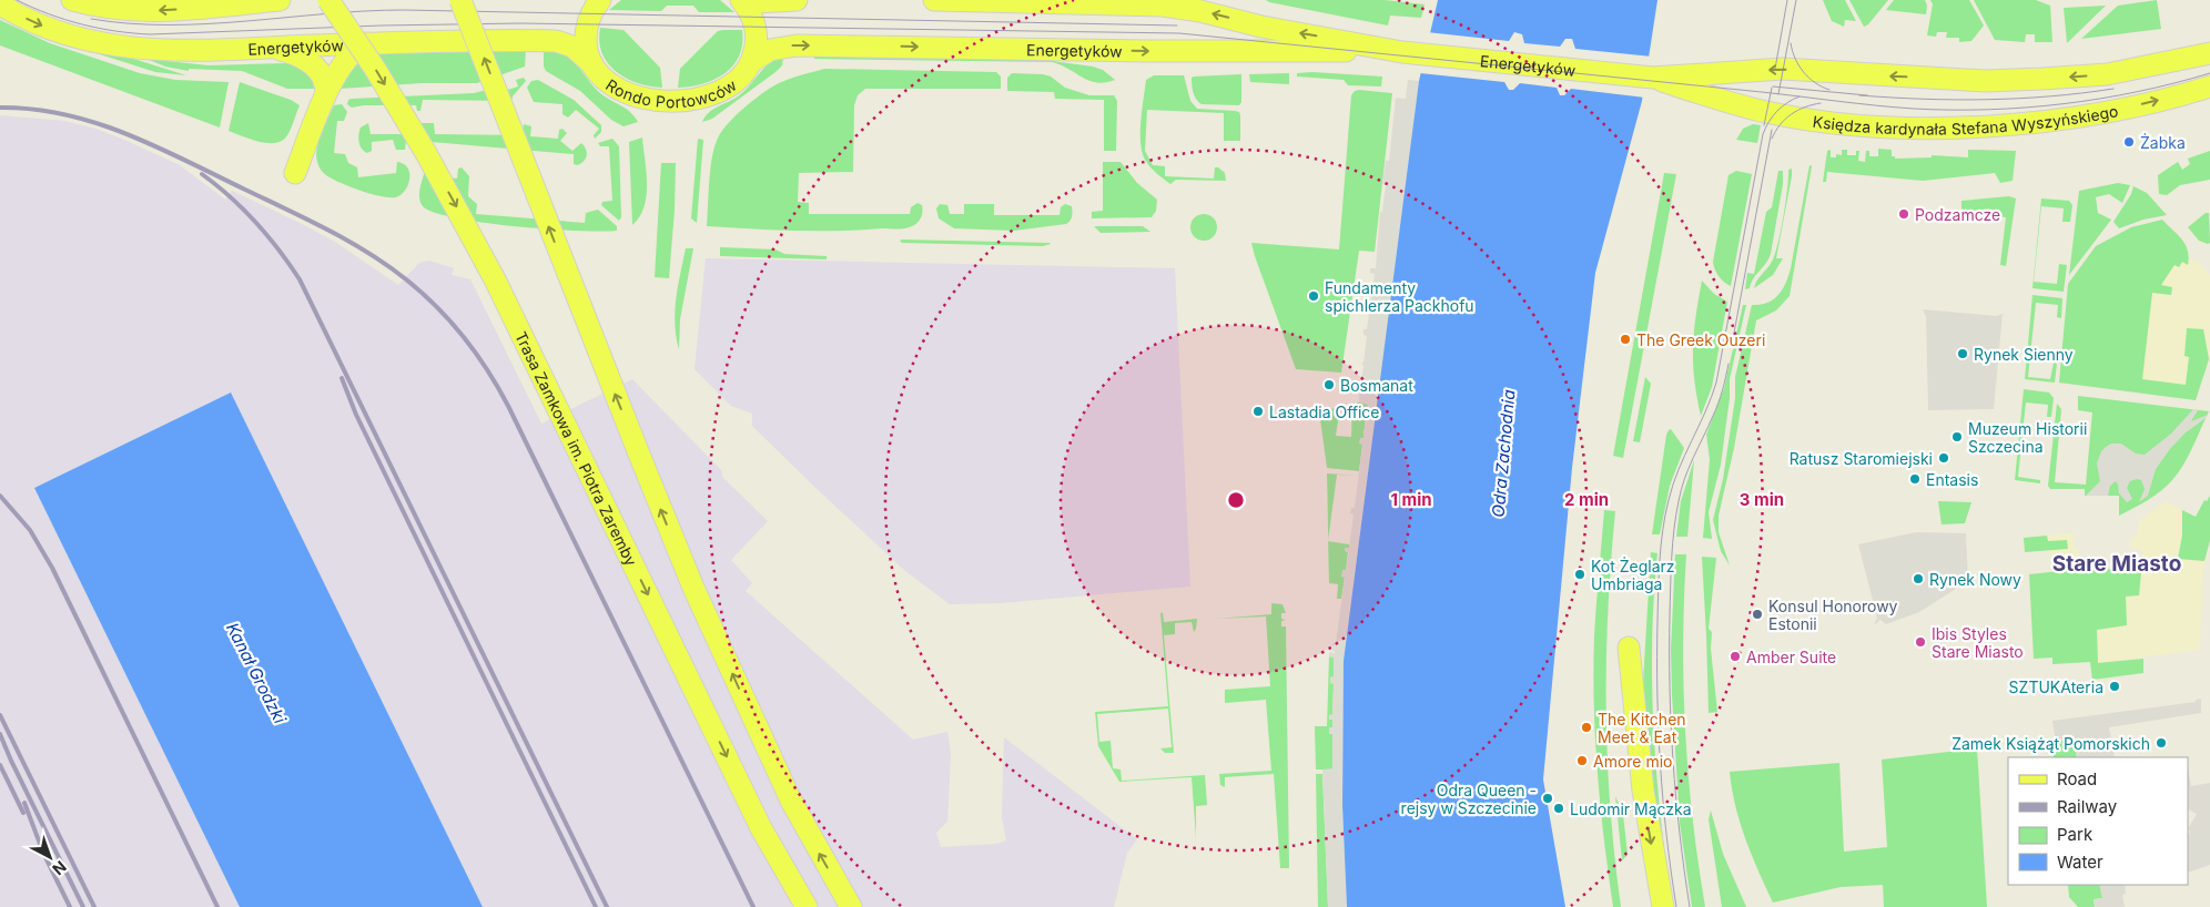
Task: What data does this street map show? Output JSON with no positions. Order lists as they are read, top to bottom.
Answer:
{
  "streets": {
    "main road": [
      "Energetyków",
      "Rondo Portowców",
      "Księdza kardynała Stefana Wyszyńskiego",
      "Trasa Zamkowa im. Piotra Zaremby"
    ]
  },
  "crossings": [
    ["Energetyków", "Rondo Portowców"],
    ["Energetyków", "Księdza kardynała Stefana Wyszyńskiego"]
  ],
  "districts": ["Stare Miasto"],
  "water": ["Odra Zachodnia", "Kanał Grodzki"],
  "places": [
    "Żabka",
    "Podzamcze",
    "Fundamenty spichlerza Packhofu",
    "The Greek Ouzeri",
    "Rynek Sienny",
    "Bosmanat",
    "Lastadia Office",
    "Muzeum Historii Szczecina",
    "Ratusz Staromiejski",
    "Entasis",
    "Kot Żeglarz Umbriaga",
    "Rynek Nowy",
    "Konsul Honorowy Estonii",
    "Ibis Styles Stare Miasto",
    "Amber Suite",
    "SZTUKAteria",
    "The Kitchen Meet & Eat",
    "Zamek Książąt Pomorskich",
    "Amore mio",
    "Odra Queen - rejsy w Szczecinie",
    "Ludomir Mączka"
  ],
  "legend": [
    "Road",
    "Railway",
    "Park",
    "Water"
  ],
  "north": "bottom right",
  "rings": ["1 min", "2 min", "3 min"]
}
